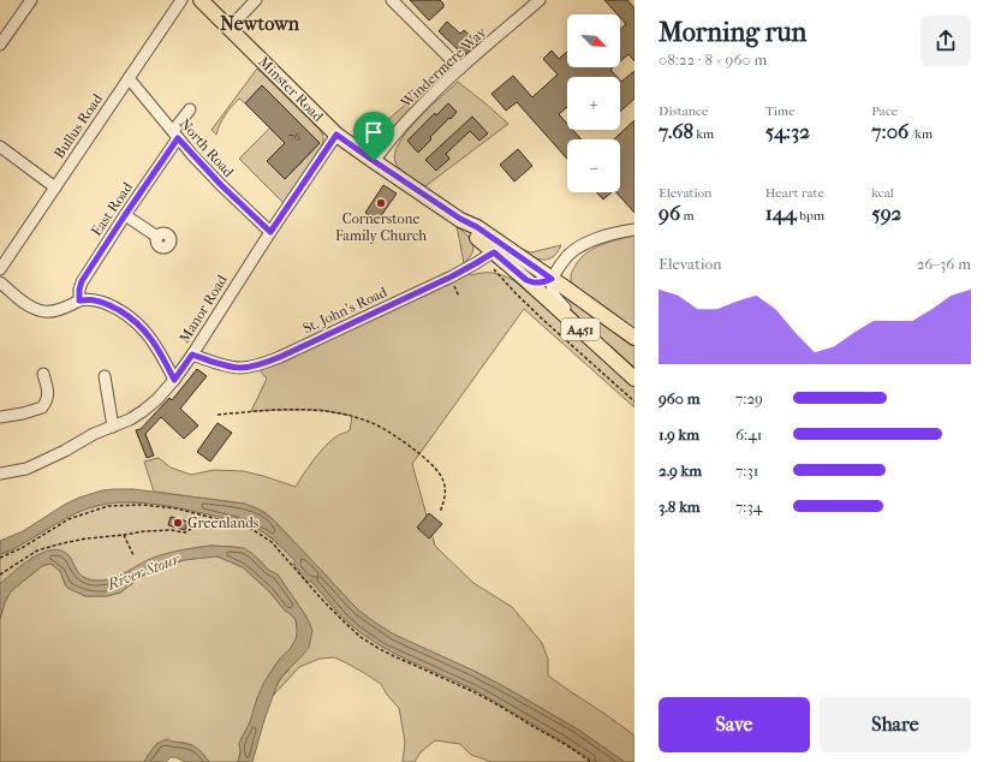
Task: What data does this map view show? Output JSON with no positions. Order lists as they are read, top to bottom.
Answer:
{
  "streets": {
    "main road": ["Minster Road", "A451"],
    "street": [
      "Windermere Way",
      "Bullus Road",
      "North Road",
      "East Road",
      "Manor Road",
      "St. John's Road"
    ]
  },
  "crossings": [
    ["Windermere Way", "Minster Road"],
    ["Minster Road", "Manor Road"],
    ["Minster Road", "St. John's Road"],
    ["Bullus Road", "North Road"],
    ["North Road", "East Road"],
    ["North Road", "Manor Road"],
    ["Manor Road", "St. John's Road"]
  ],
  "districts": ["Newtown"],
  "water": ["River Stour"],
  "places": ["Cornerstone Family Church", "Greenlands"],
  "house_numbers": ["76"],
  "north": "bottom right",
  "page": {
    "heading": ["Morning run", "08:22 · 8 × 960 m"],
    "map_buttons": ["+", "−"],
    "stats": [
      ["Distance", "7.68 km"],
      ["Time", "54:32"],
      ["Pace", "7:06 /km"],
      ["Elevation", "96 m"],
      ["Heart rate", "144 bpm"],
      ["kcal", "592"]
    ],
    "chart": ["Elevation", "26–36 m"],
    "list": [
      {
        "name": "960 m",
        "note": "7:29"
      },
      {
        "name": "1.9 km",
        "note": "6:41"
      },
      {
        "name": "2.9 km",
        "note": "7:31"
      },
      {
        "name": "3.8 km",
        "note": "7:34"
      }
    ],
    "buttons": ["Save", "Share"]
  }
}
